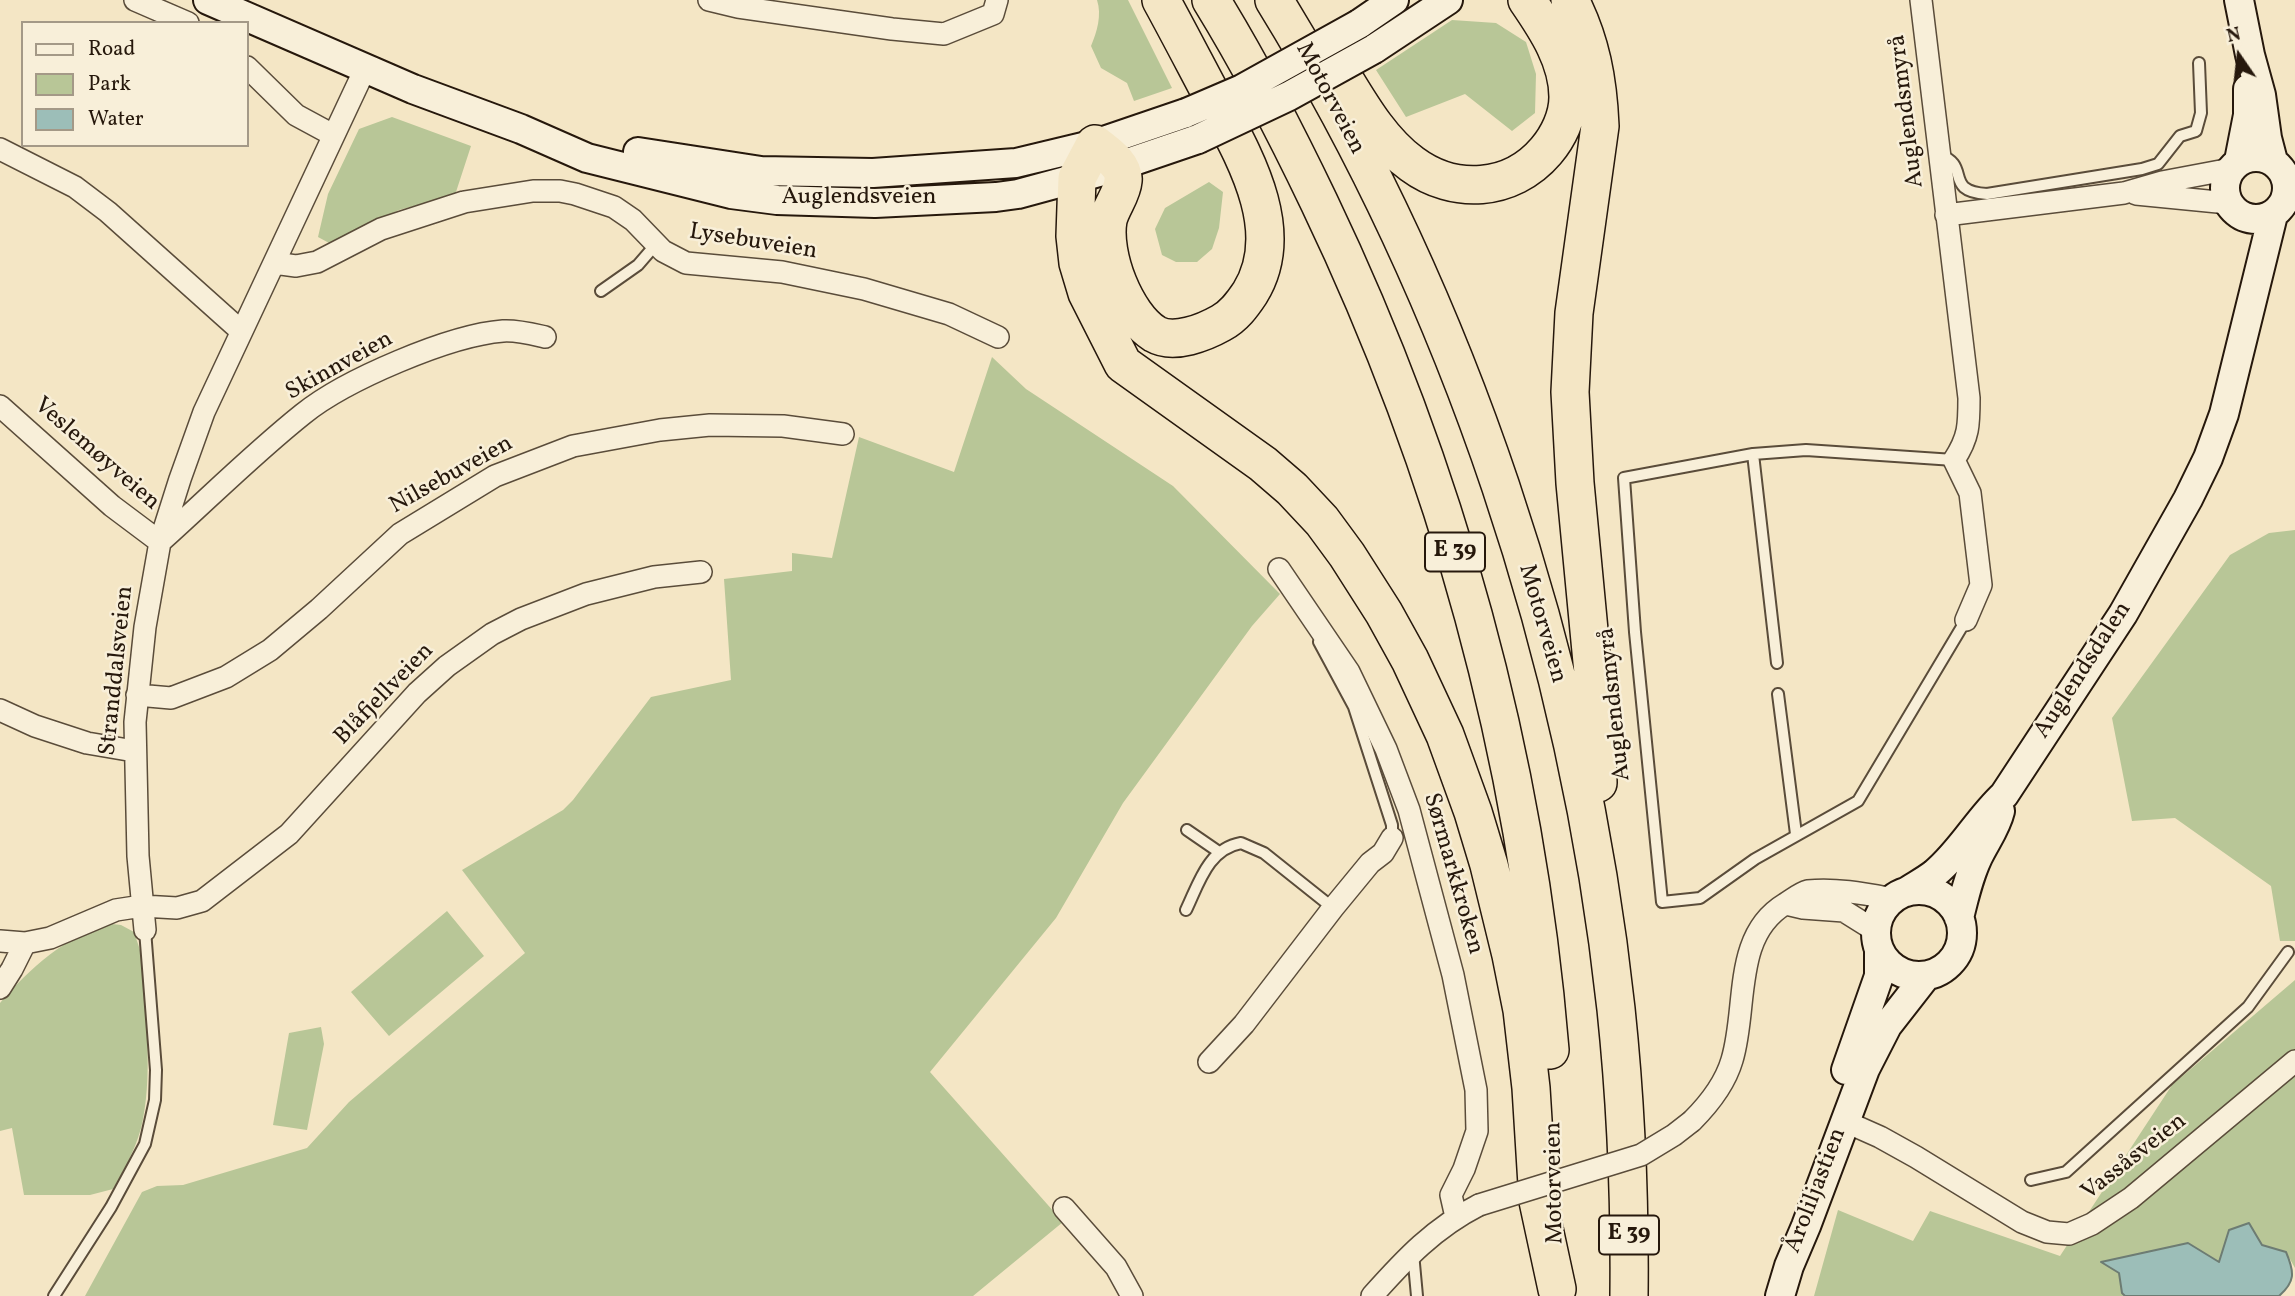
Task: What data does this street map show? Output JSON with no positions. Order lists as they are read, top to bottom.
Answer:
{
  "streets": {
    "highway": ["Motorveien", "E 39"],
    "main road": ["Auglendsveien", "Auglendsdalen", "Åroliljastien"],
    "street": [
      "Auglendsmyrå",
      "Lysebuveien",
      "Skinnveien",
      "Veslemøyveien",
      "Nilsebuveien",
      "Stranddalsveien",
      "Blåfjellveien",
      "Sørmarkkroken",
      "Vassåsveien"
    ]
  },
  "crossings": [
    ["Motorveien", "E 39"],
    ["Auglendsveien", "E 39"],
    ["Auglendsveien", "Stranddalsveien"],
    ["Lysebuveien", "Stranddalsveien"],
    ["Skinnveien", "Veslemøyveien"],
    ["Skinnveien", "Stranddalsveien"],
    ["Veslemøyveien", "Stranddalsveien"],
    ["Nilsebuveien", "Stranddalsveien"],
    ["Stranddalsveien", "Blåfjellveien"],
    ["Vassåsveien", "Åroliljastien"]
  ],
  "legend": ["Road", "Park", "Water"],
  "north": "top"
}
